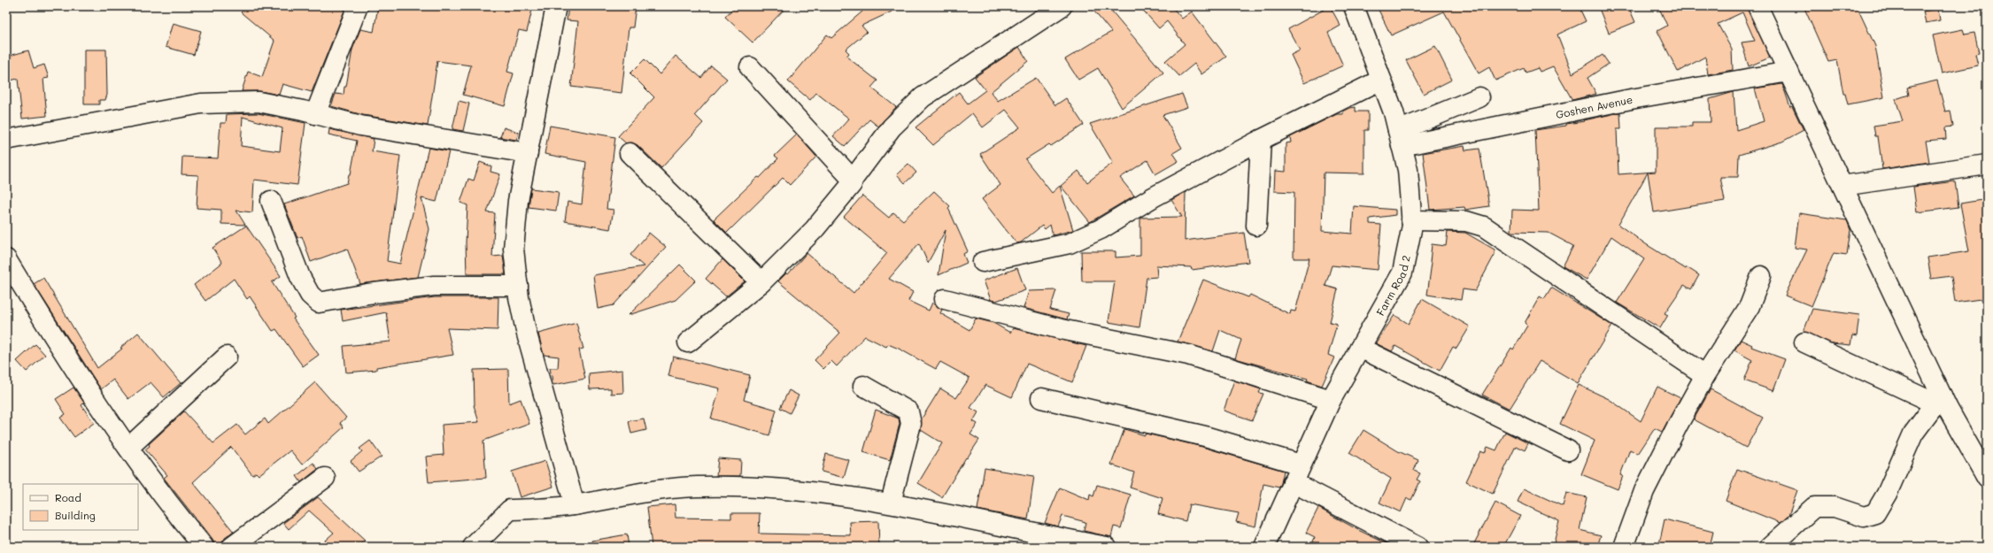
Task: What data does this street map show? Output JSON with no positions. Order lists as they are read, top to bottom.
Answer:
{
  "streets": {
    "street": ["Goshen Avenue", "Farm Road 2"]
  },
  "crossings": [
    ["Goshen Avenue", "Farm Road 2"]
  ],
  "legend": ["Road", "Building"]
}
